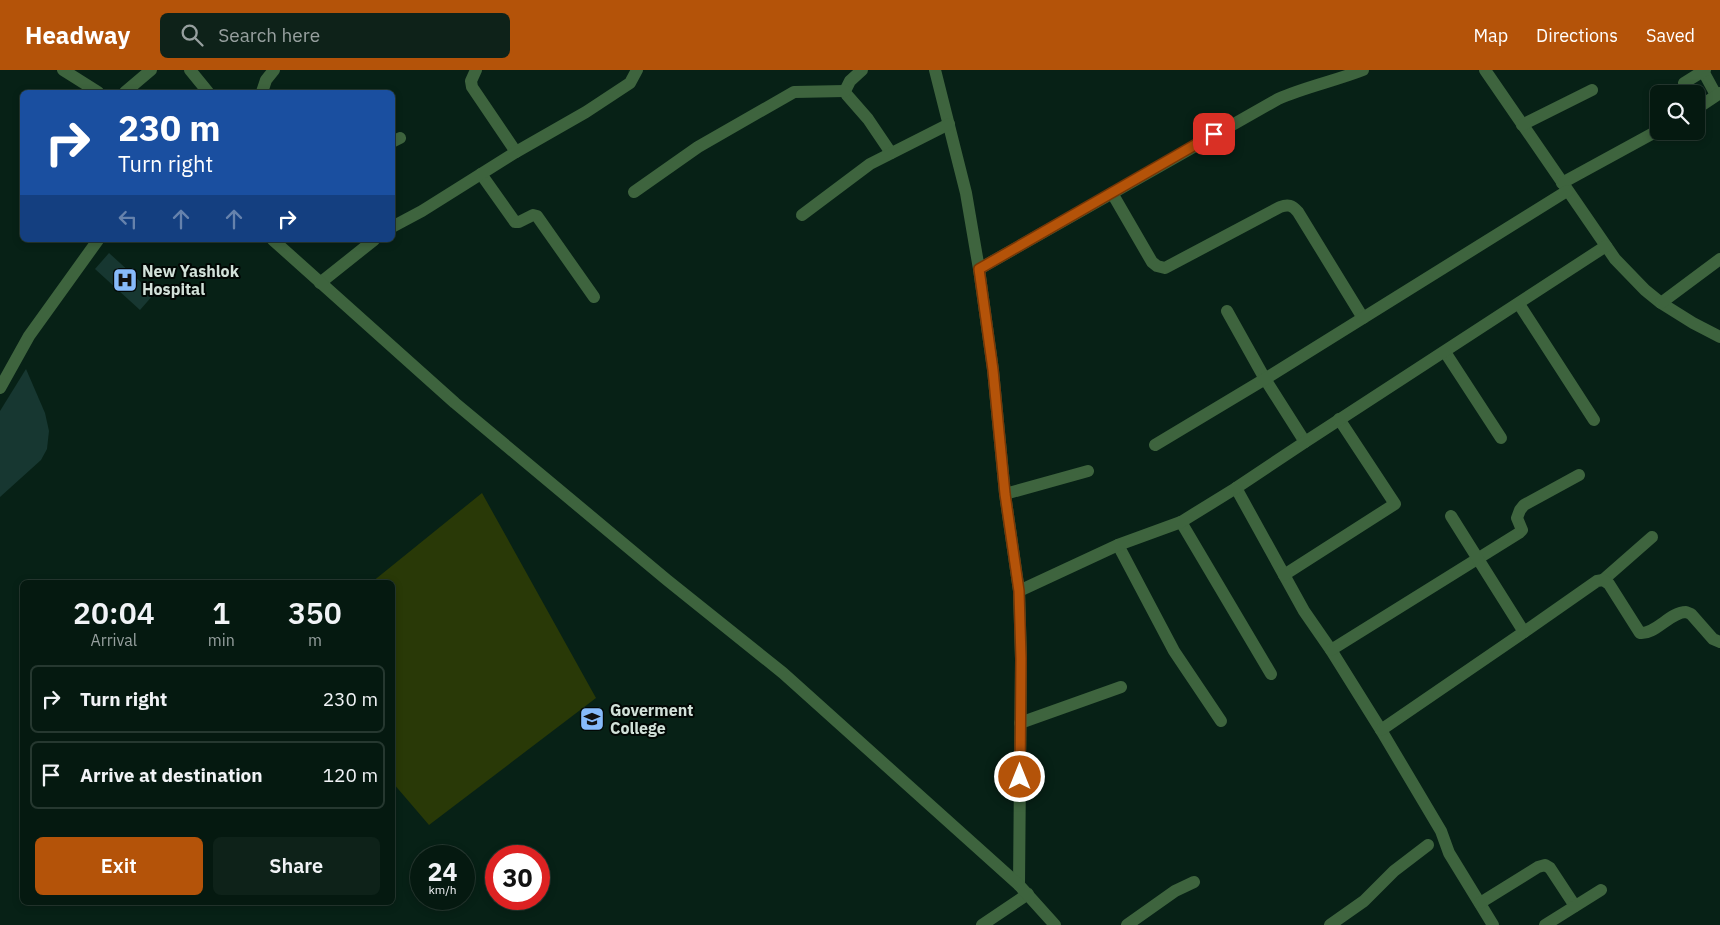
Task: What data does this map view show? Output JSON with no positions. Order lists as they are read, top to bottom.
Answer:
{
  "places": {
    "hospital": ["New Yashlok Hospital"],
    "school or university": ["Goverment College"]
  },
  "page": {
    "header": "Headway",
    "search": "Search here",
    "nav": ["Map", "Directions", "Saved"],
    "turn": ["230 m", "Turn right"],
    "eta": [
      "20:04",
      "Arrival",
      "1",
      "min",
      "350",
      "m"
    ],
    "list": [
      {
        "name": "Turn right",
        "value": "230 m"
      },
      {
        "name": "Arrive at destination",
        "value": "120 m"
      }
    ],
    "buttons": ["Exit", "Share"],
    "speed": "24 km/h",
    "limit": "30"
  }
}
